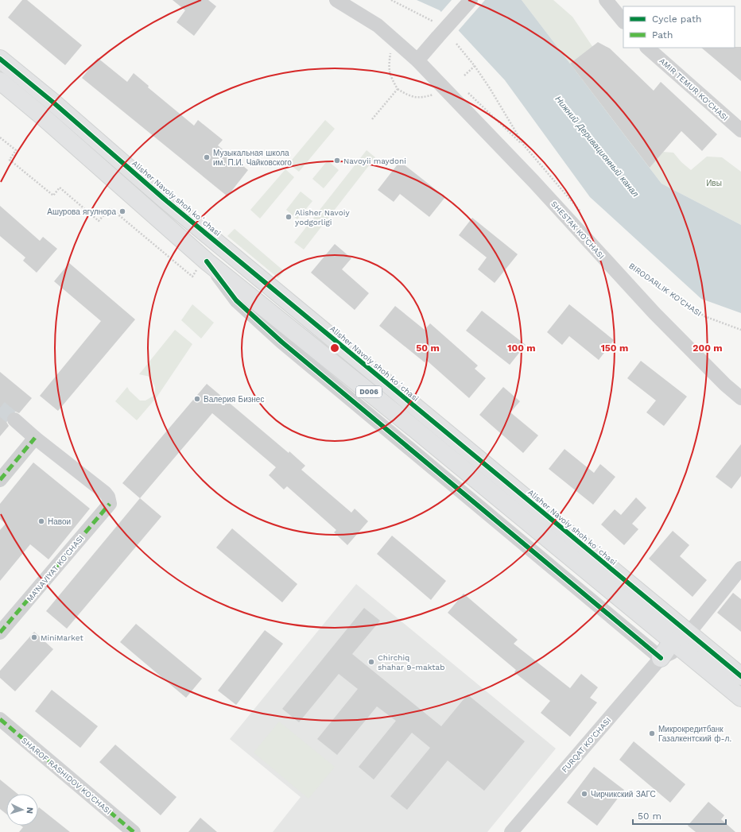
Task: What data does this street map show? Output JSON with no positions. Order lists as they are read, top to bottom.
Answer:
{
  "streets": {
    "main road": ["Alisher Navoiy shoh koʻchasi", "D006"],
    "street": [
      "AMIR TEMUR KO‘CHASI",
      "SHESTAK KO'CHASI",
      "MA’NAVIYAT KO'CHASI",
      "FURQAT KO'CHASI",
      "SHAROF RASHIDOV KO'CHASI"
    ],
    "path": ["BIRODARLIK KO'CHASI"]
  },
  "crossings": [
    ["Alisher Navoiy shoh koʻchasi", "FURQAT KO'CHASI"]
  ],
  "water": ["Нижний Деривационный канал"],
  "parks": ["Ивы"],
  "places": [
    "Музыкальная школа им. П.И. Чайковского",
    "Navoyii maydoni",
    "Ашурова ягулнора",
    "Alisher Navoiy yodgorligi",
    "Валерия Бизнес",
    "Навои",
    "MiniMarket",
    "Chirchiq shahar 9-maktab",
    "Микрокредитбанк Газалкентский ф-л.",
    "Чирчикский ЗАГС"
  ],
  "legend": ["Cycle path", "Path"],
  "scale_bar": "50 m",
  "north": "right",
  "rings": [
    "50 m",
    "100 m",
    "150 m",
    "200 m"
  ]
}
